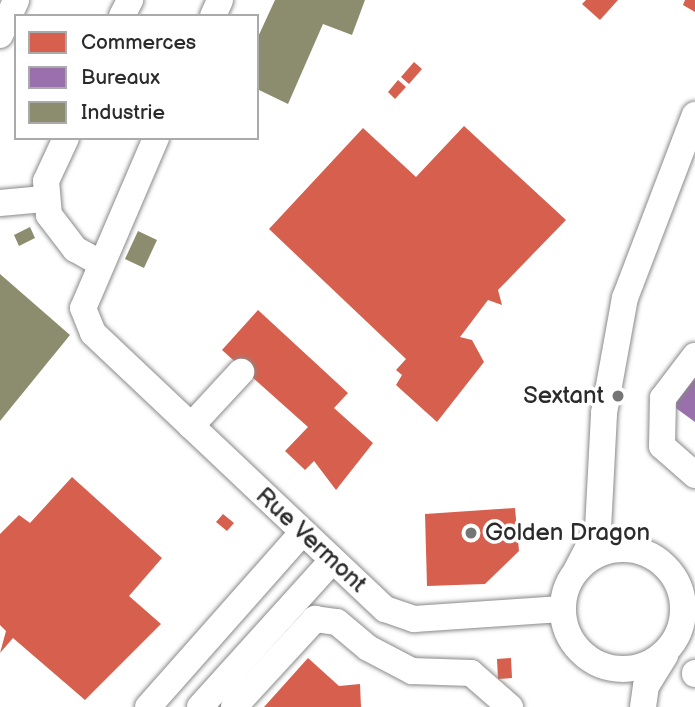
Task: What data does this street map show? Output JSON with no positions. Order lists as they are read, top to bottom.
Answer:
{
  "streets": {
    "street": ["Rue Vermont"]
  },
  "places": ["Sextant", "Golden Dragon"],
  "legend": ["Commerces", "Bureaux", "Industrie"]
}
